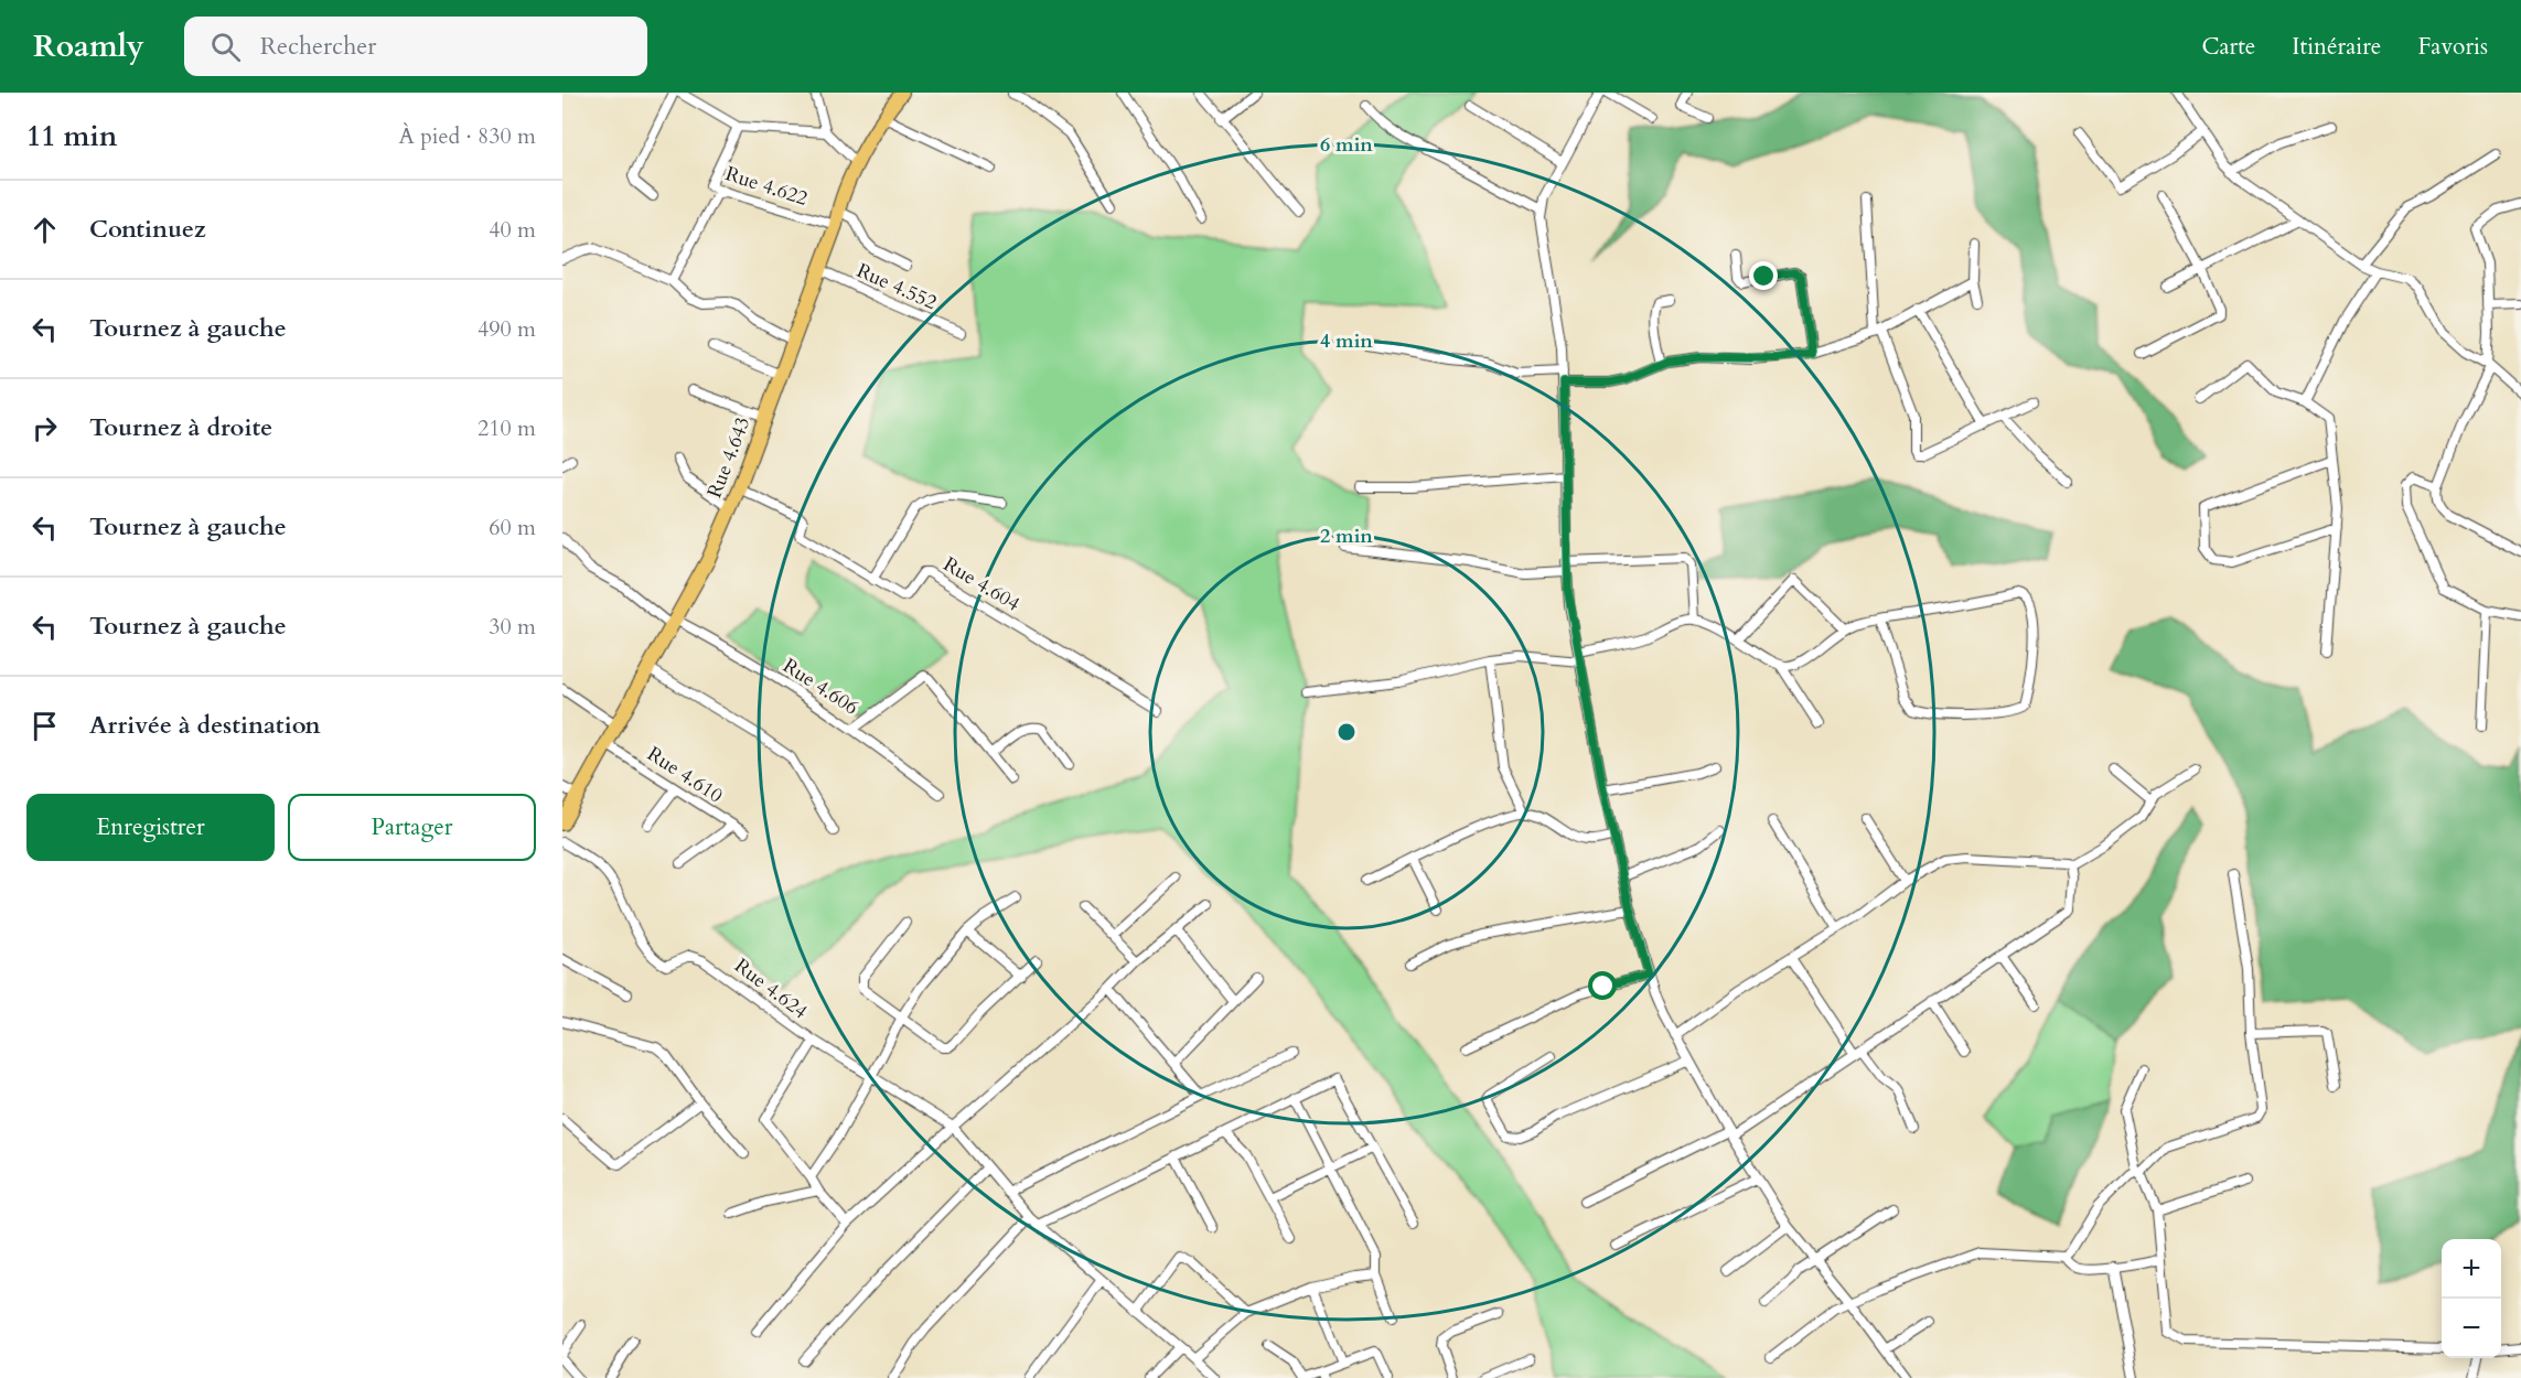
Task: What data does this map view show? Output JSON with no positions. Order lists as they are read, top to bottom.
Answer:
{
  "streets": {
    "highway": ["Rue 4.643"],
    "street": [
      "Rue 4.622",
      "Rue 4.552",
      "Rue 4.604",
      "Rue 4.606",
      "Rue 4.610",
      "Rue 4.624"
    ]
  },
  "crossings": [
    ["Rue 4.622", "Rue 4.643"],
    ["Rue 4.552", "Rue 4.643"],
    ["Rue 4.643", "Rue 4.604"],
    ["Rue 4.643", "Rue 4.606"],
    ["Rue 4.643", "Rue 4.610"]
  ],
  "page": {
    "header": "Roamly",
    "search": "Rechercher",
    "nav": ["Carte", "Itinéraire", "Favoris"],
    "heading": ["11 min", "À pied · 830 m"],
    "list": [
      ["Continuez", "40 m"],
      ["Tournez à gauche", "490 m"],
      ["Tournez à droite", "210 m"],
      ["Tournez à gauche", "60 m"],
      ["Tournez à gauche", "30 m"],
      "Arrivée à destination"
    ],
    "buttons": ["Enregistrer", "Partager"],
    "map_buttons": ["+", "−"]
  },
  "rings": ["6 min", "4 min", "2 min"]
}
